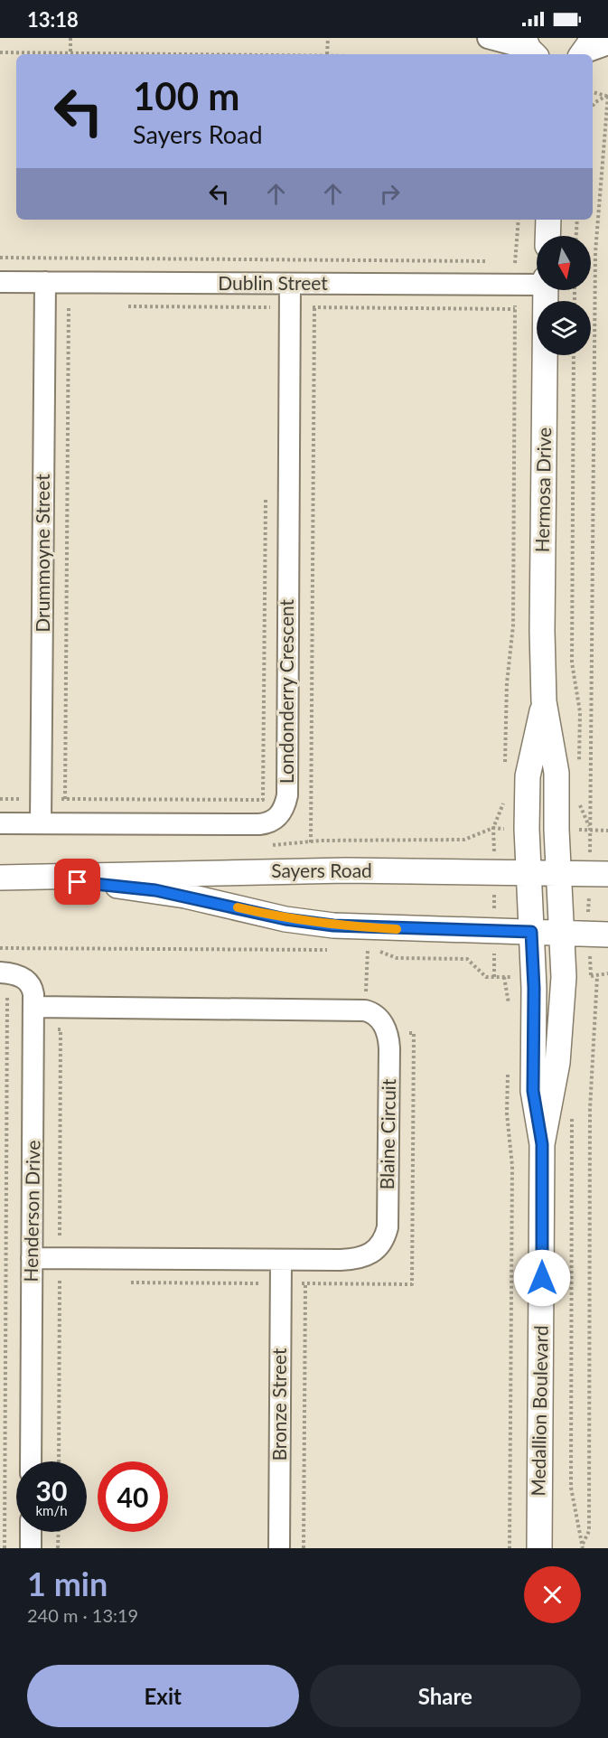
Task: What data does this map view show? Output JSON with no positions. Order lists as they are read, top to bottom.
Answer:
{
  "streets": {
    "street": [
      "Dublin Street",
      "Hermosa Drive",
      "Drummoyne Street",
      "Londonderry Crescent",
      "Sayers Road",
      "Blaine Circuit",
      "Henderson Drive",
      "Bronze Street",
      "Medallion Boulevard"
    ]
  },
  "crossings": [
    ["Dublin Street", "Drummoyne Street"],
    ["Dublin Street", "Londonderry Crescent"],
    ["Hermosa Drive", "Sayers Road"],
    ["Hermosa Drive", "Medallion Boulevard"],
    ["Drummoyne Street", "Londonderry Crescent"],
    ["Sayers Road", "Medallion Boulevard"],
    ["Blaine Circuit", "Henderson Drive"],
    ["Blaine Circuit", "Bronze Street"]
  ],
  "north": "bottom",
  "page": {
    "status": "13:18",
    "turn": ["100 m", "Sayers Road"],
    "speed": "30 km/h",
    "limit": "40",
    "heading": ["1 min", "240 m · 13:19"],
    "buttons": ["Exit", "Share"]
  }
}
